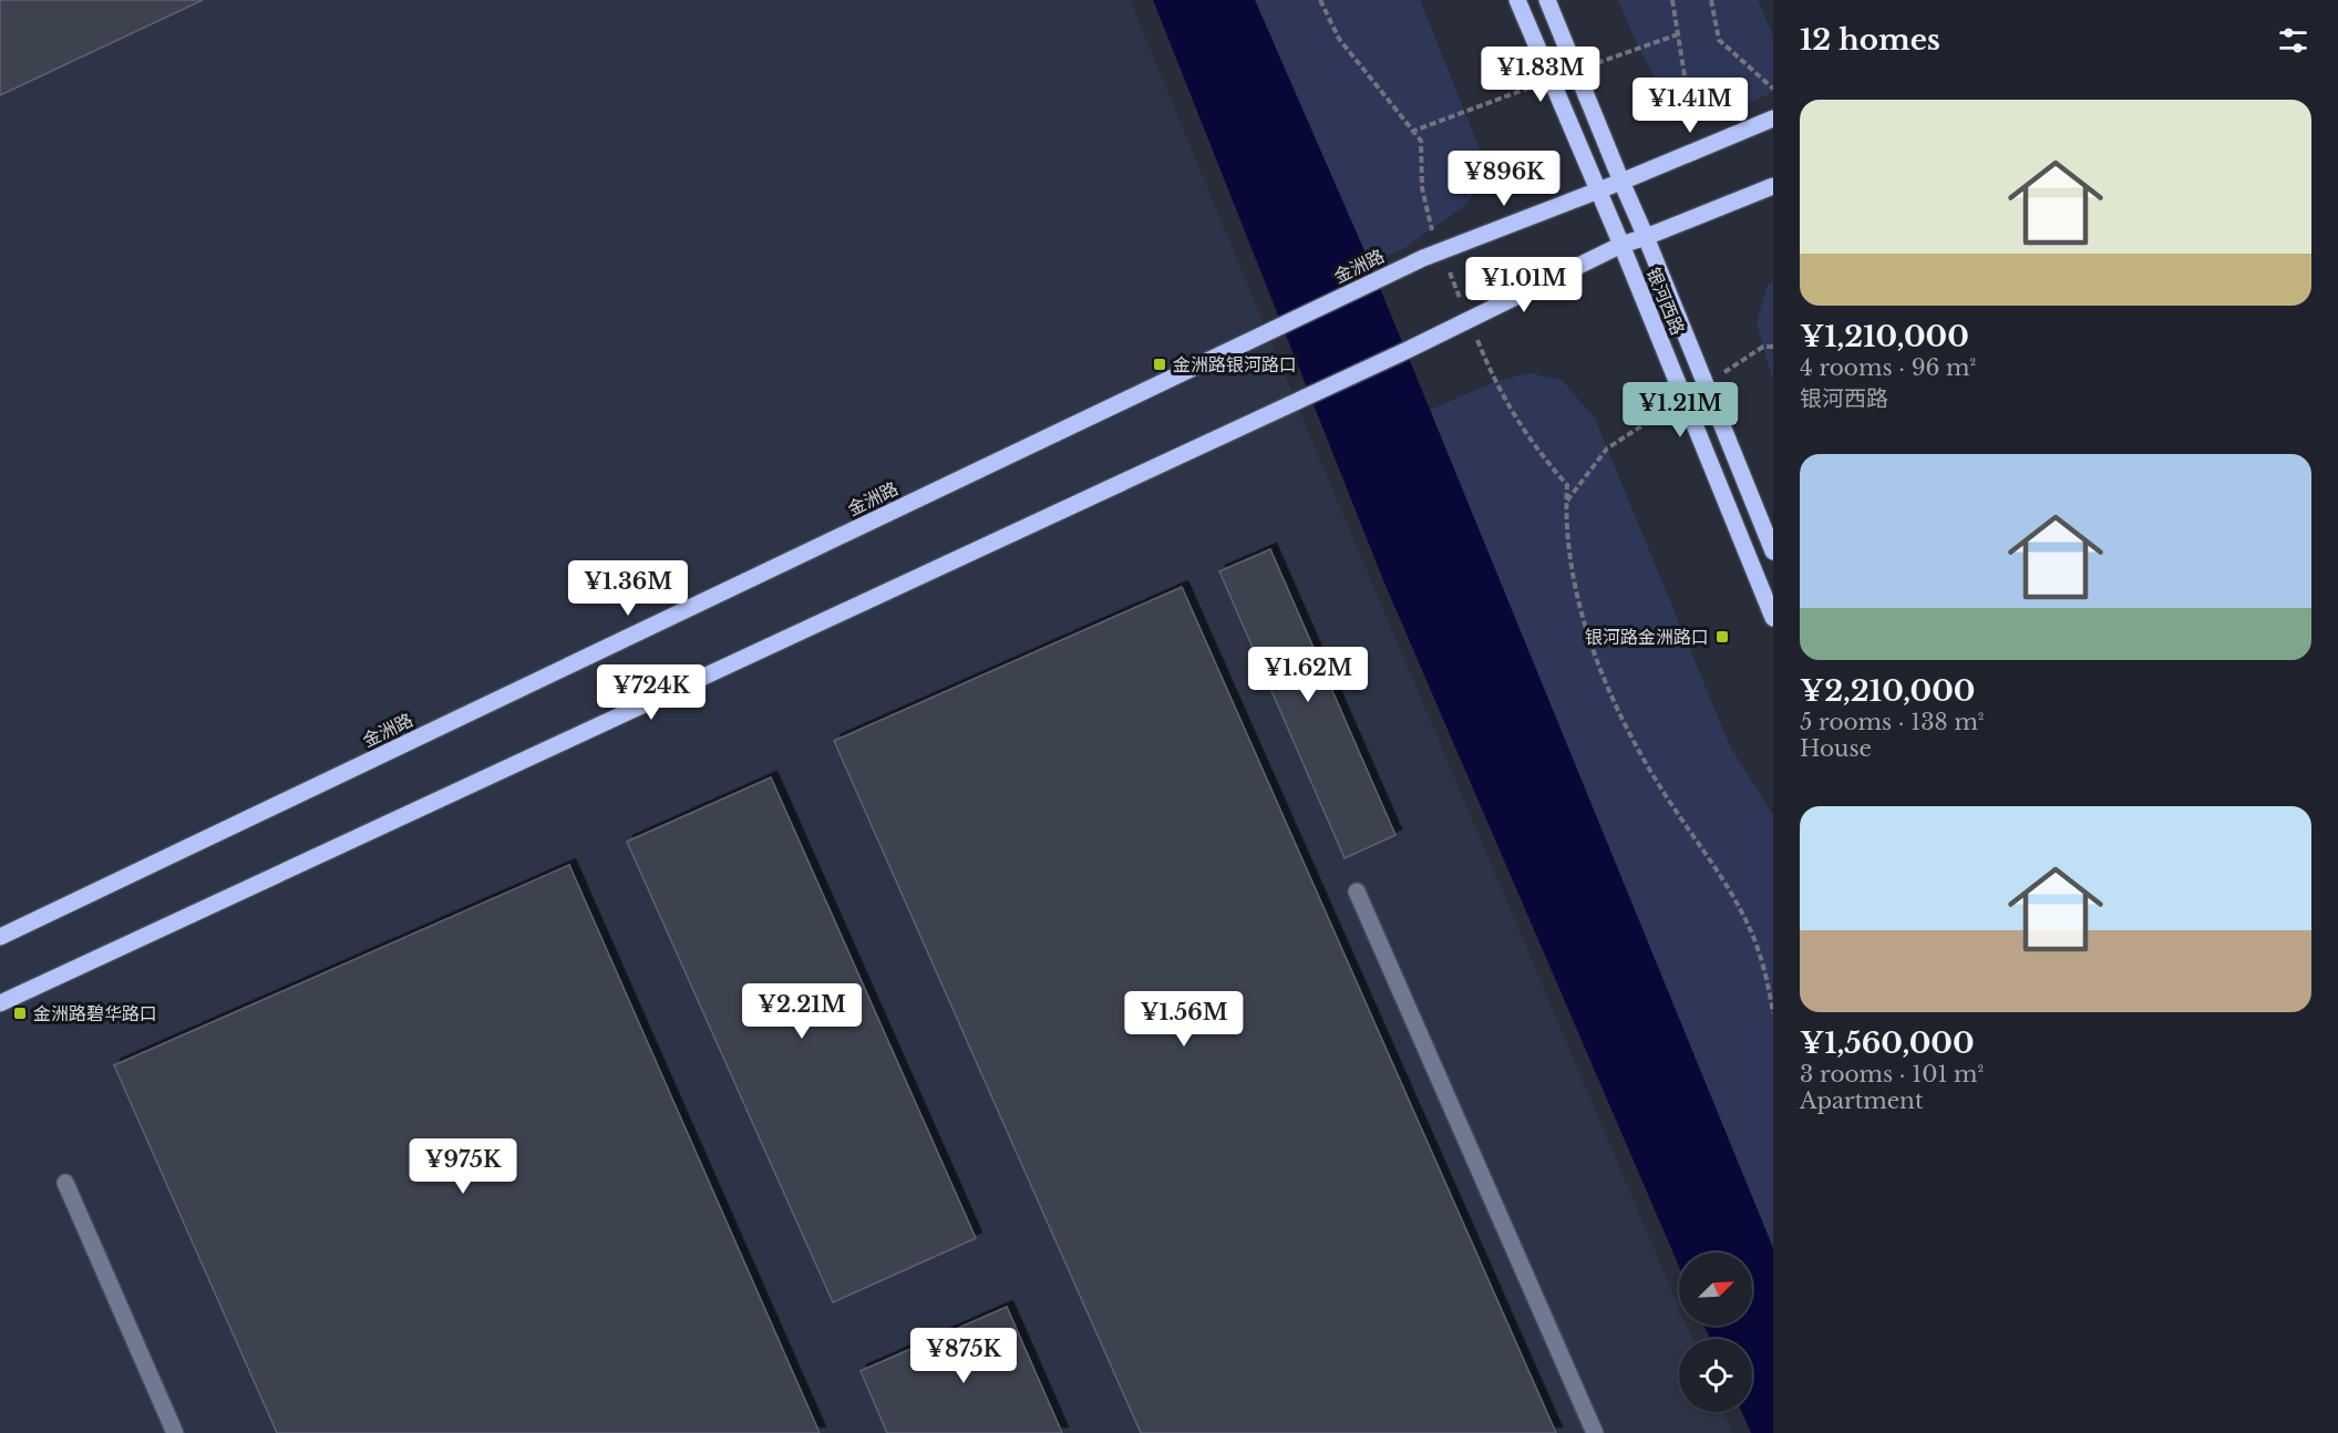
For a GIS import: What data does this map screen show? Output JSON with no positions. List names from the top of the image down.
{
  "streets": {
    "main road": ["金洲路", "银河西路"]
  },
  "crossings": [
    ["金洲路", "银河西路"]
  ],
  "places": {
    "transit": ["金洲路银河路口", "银河路金洲路口", "金洲路碧华路口"]
  },
  "north": "top right",
  "page": {
    "heading": "12 homes",
    "price": [
      "¥1.83M",
      "¥1.41M",
      "¥896K",
      "¥1.01M",
      "¥1.21M",
      "¥1.36M",
      "¥1.62M",
      "¥724K",
      "¥2.21M",
      "¥1.56M",
      "¥975K",
      "¥875K"
    ],
    "list": [
      {
        "name": "¥1,210,000",
        "note": "4 rooms · 96 m² · 银河西路"
      },
      {
        "name": "¥2,210,000",
        "note": "5 rooms · 138 m² · House"
      },
      {
        "name": "¥1,560,000",
        "note": "3 rooms · 101 m² · Apartment"
      }
    ]
  }
}
